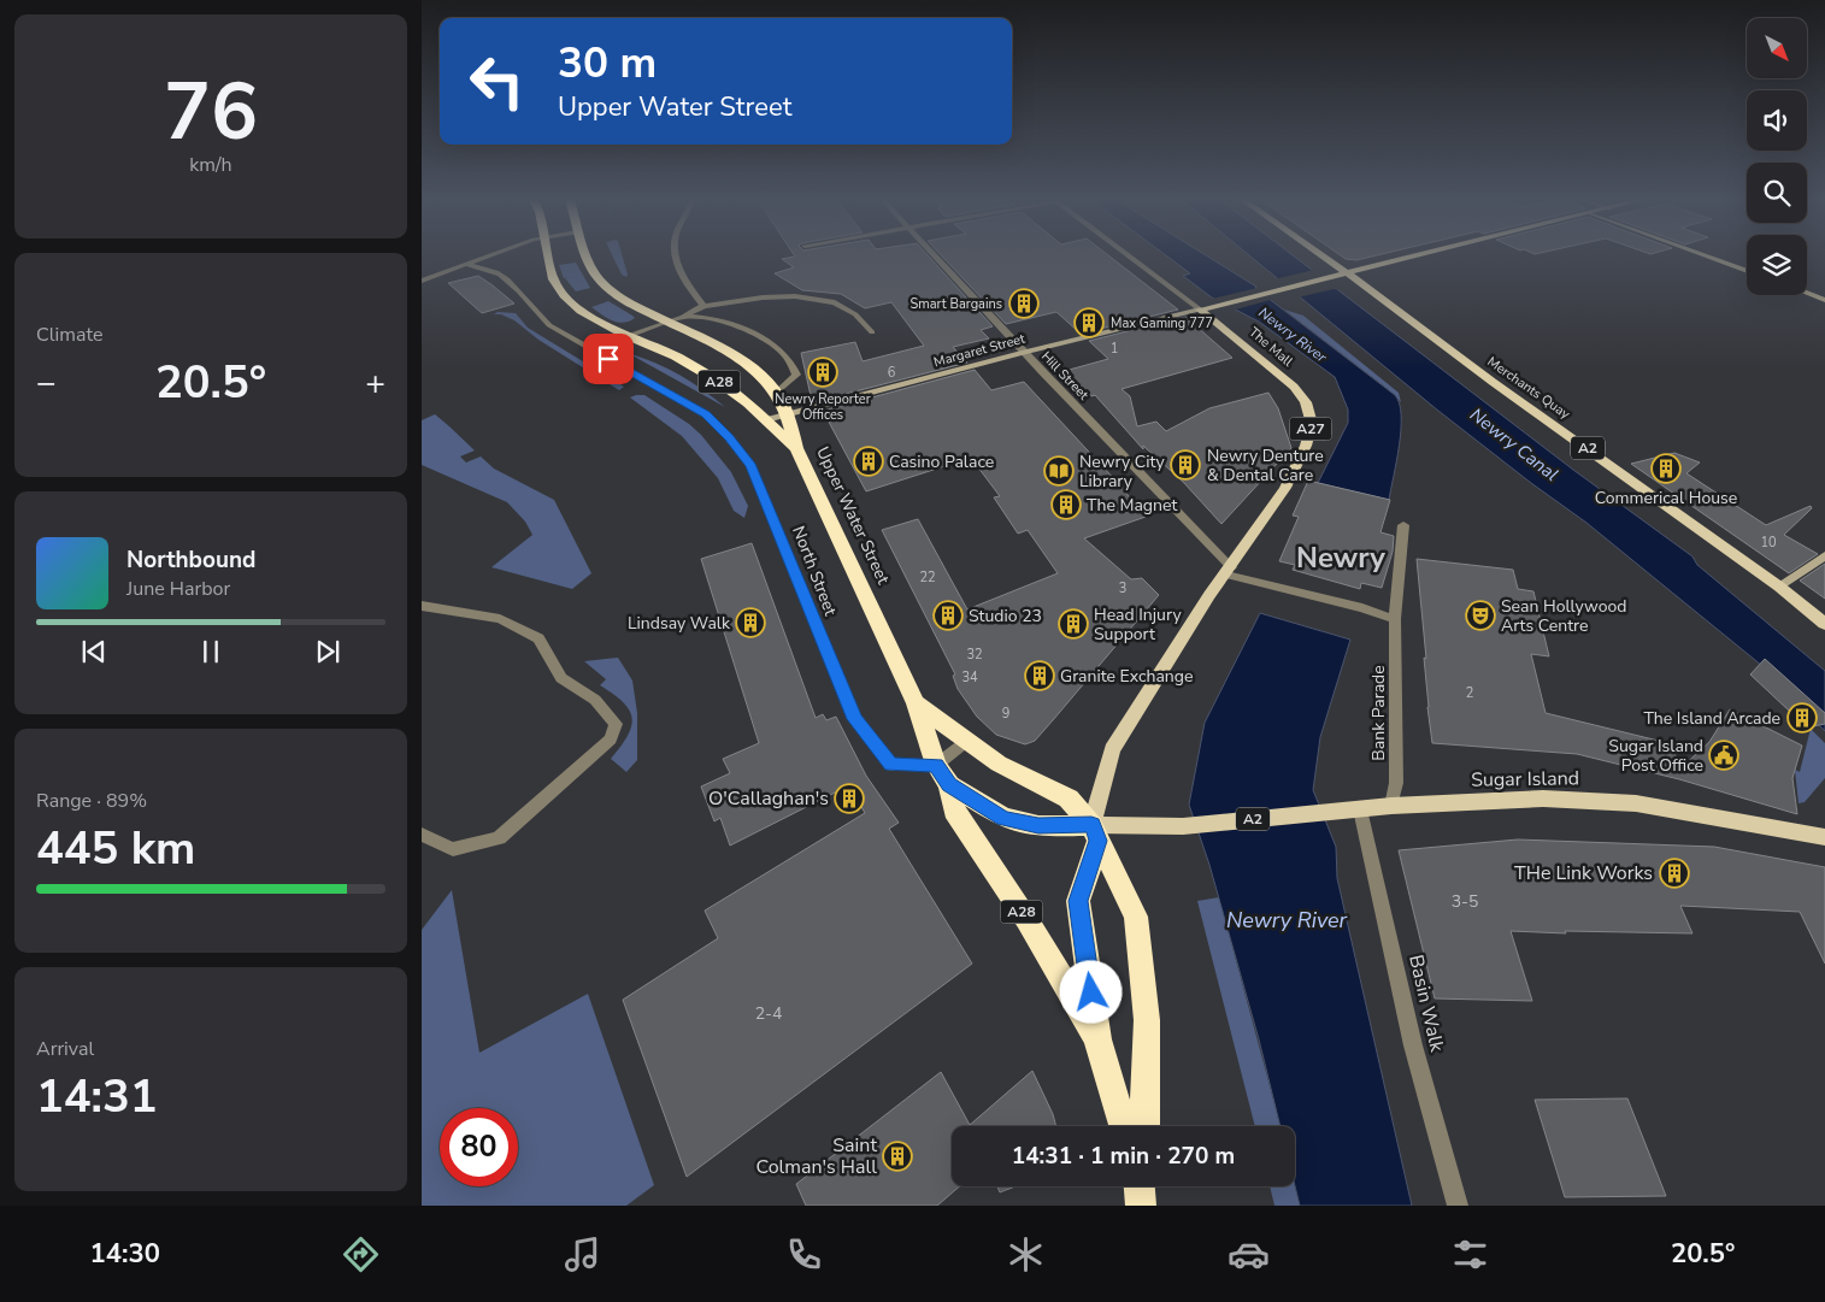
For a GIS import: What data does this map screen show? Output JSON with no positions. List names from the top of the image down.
{
  "streets": {
    "highway": ["A28", "Upper Water Street"],
    "main road": [
      "The Mall",
      "Merchants Quay",
      "A27",
      "A2",
      "Sugar Island"
    ],
    "street": [
      "Margaret Street",
      "Hill Street",
      "North Street",
      "Bank Parade",
      "Basin Walk"
    ]
  },
  "crossings": [
    ["The Mall", "Margaret Street"],
    ["The Mall", "Hill Street"],
    ["The Mall", "A27"],
    ["Margaret Street", "Hill Street"],
    ["Margaret Street", "A28"],
    ["Margaret Street", "Upper Water Street"],
    ["Hill Street", "A27"],
    ["A28", "A27"],
    ["A28", "Upper Water Street"],
    ["A28", "North Street"],
    ["A28", "Sugar Island"],
    ["A27", "Upper Water Street"],
    ["A27", "Sugar Island"],
    ["Upper Water Street", "North Street"],
    ["Upper Water Street", "Sugar Island"],
    ["Bank Parade", "Sugar Island"],
    ["Sugar Island", "Basin Walk"]
  ],
  "districts": ["Newry"],
  "water": ["Newry River", "Newry Canal"],
  "places": {
    "building": [
      "Smart Bargains",
      "Max Gaming 777",
      "Newry Reporter Offices",
      "Casino Palace",
      "Newry Denture & Dental Care",
      "Commerical House",
      "The Magnet",
      "Studio 23",
      "Lindsay Walk",
      "Head Injury Support",
      "Granite Exchange",
      "The Island Arcade",
      "O'Callaghan's",
      "THe Link Works",
      "Saint Colman's Hall"
    ],
    "library": ["Newry City Library"],
    "theatre": ["Sean Hollywood Arts Centre"],
    "public building": ["Sugar Island Post Office"]
  },
  "house_numbers": [
    "1",
    "6",
    "10",
    "22",
    "3",
    "32",
    "34",
    "2",
    "9",
    "3-5",
    "2-4"
  ],
  "north": "bottom right",
  "page": {
    "tile": [
      ["76", "km/h"],
      "Climate",
      ["Range · 89%", "445 km"],
      ["Arrival", "14:31"]
    ],
    "turn": ["30 m", "Upper Water Street"],
    "heat": ["−", "20.5°", "+"],
    "song": ["Northbound", "June Harbor"],
    "limit": "80",
    "trip": "14:31 · 1 min · 270 m",
    "tabs": ["14:30", "20.5°"]
  }
}
